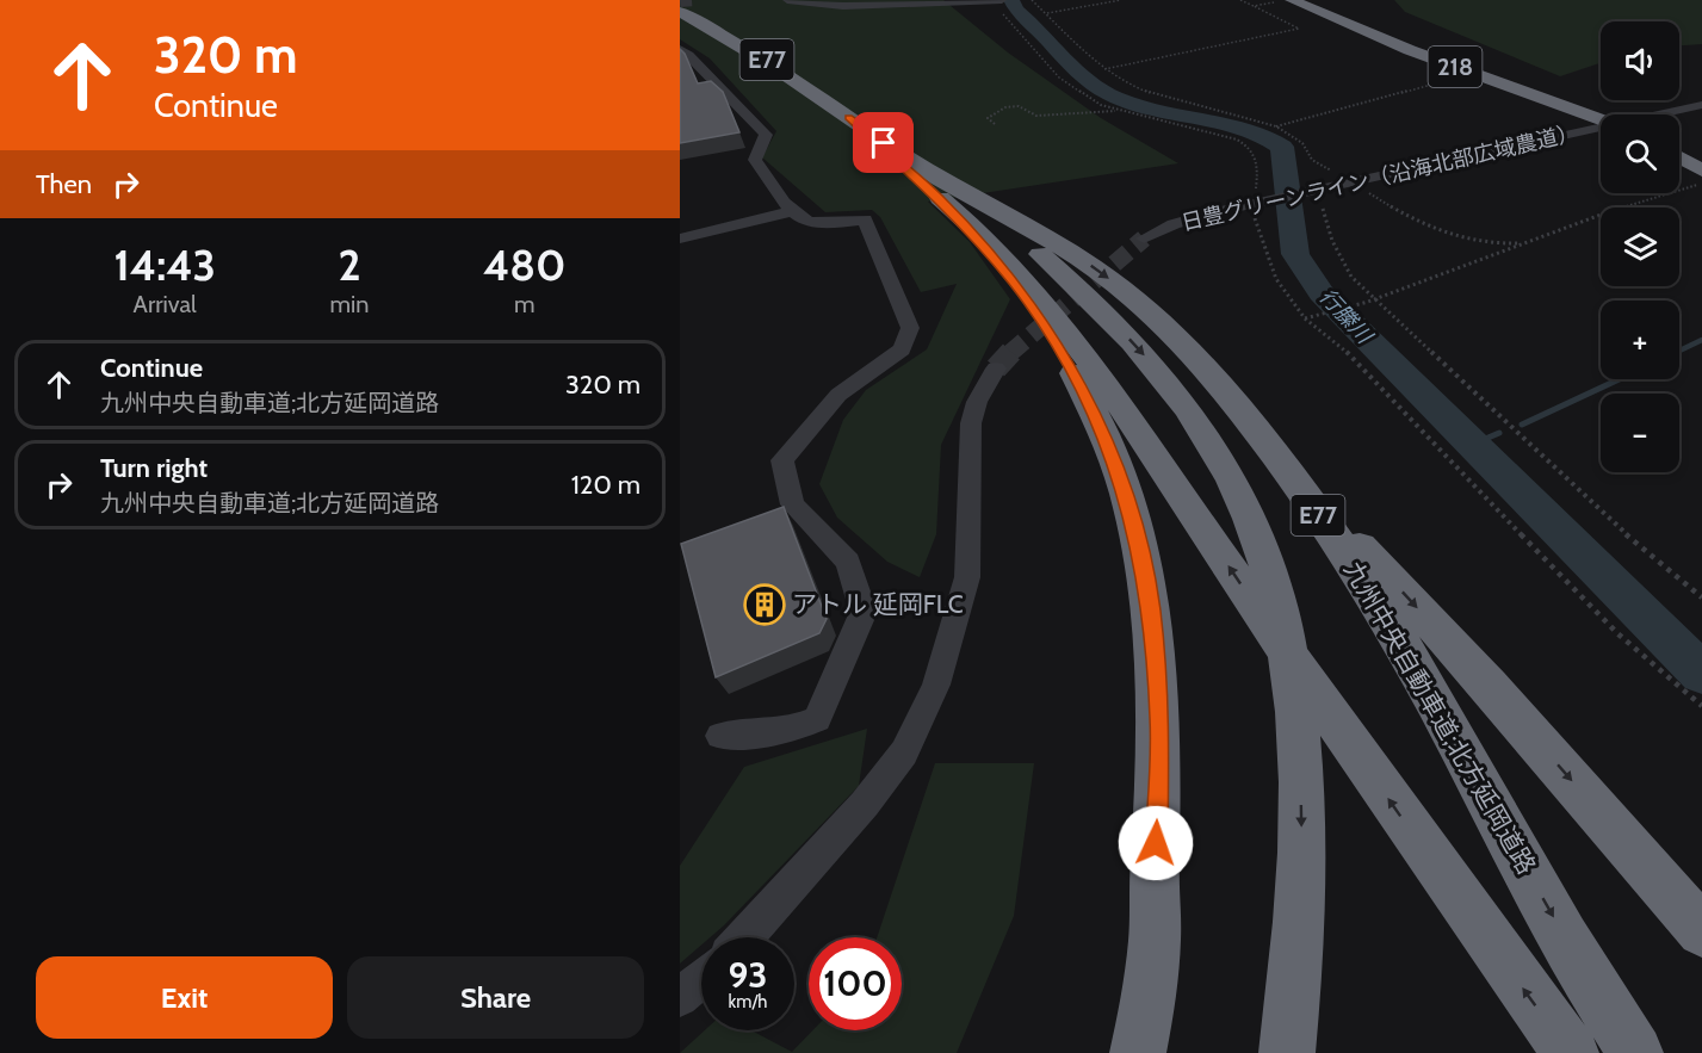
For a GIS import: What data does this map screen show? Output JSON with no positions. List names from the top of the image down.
{
  "streets": {
    "highway": ["E77", "218", "九州中央自動車道;北方延岡道路"],
    "street": ["日豊グリーンライン（沿海北部広域農道）"]
  },
  "water": ["行縢川"],
  "places": {
    "building": ["アトル 延岡FLC"]
  },
  "page": {
    "turn": ["320 m", "Continue"],
    "map_buttons": ["+", "−"],
    "then": "Then",
    "eta": [
      "14:43",
      "Arrival",
      "2",
      "min",
      "480",
      "m"
    ],
    "list": [
      {
        "name": "Continue",
        "note": "九州中央自動車道;北方延岡道路",
        "value": "320 m"
      },
      {
        "name": "Turn right",
        "note": "九州中央自動車道;北方延岡道路",
        "value": "120 m"
      }
    ],
    "speed": "93 km/h",
    "limit": "100",
    "buttons": ["Exit", "Share"]
  }
}
